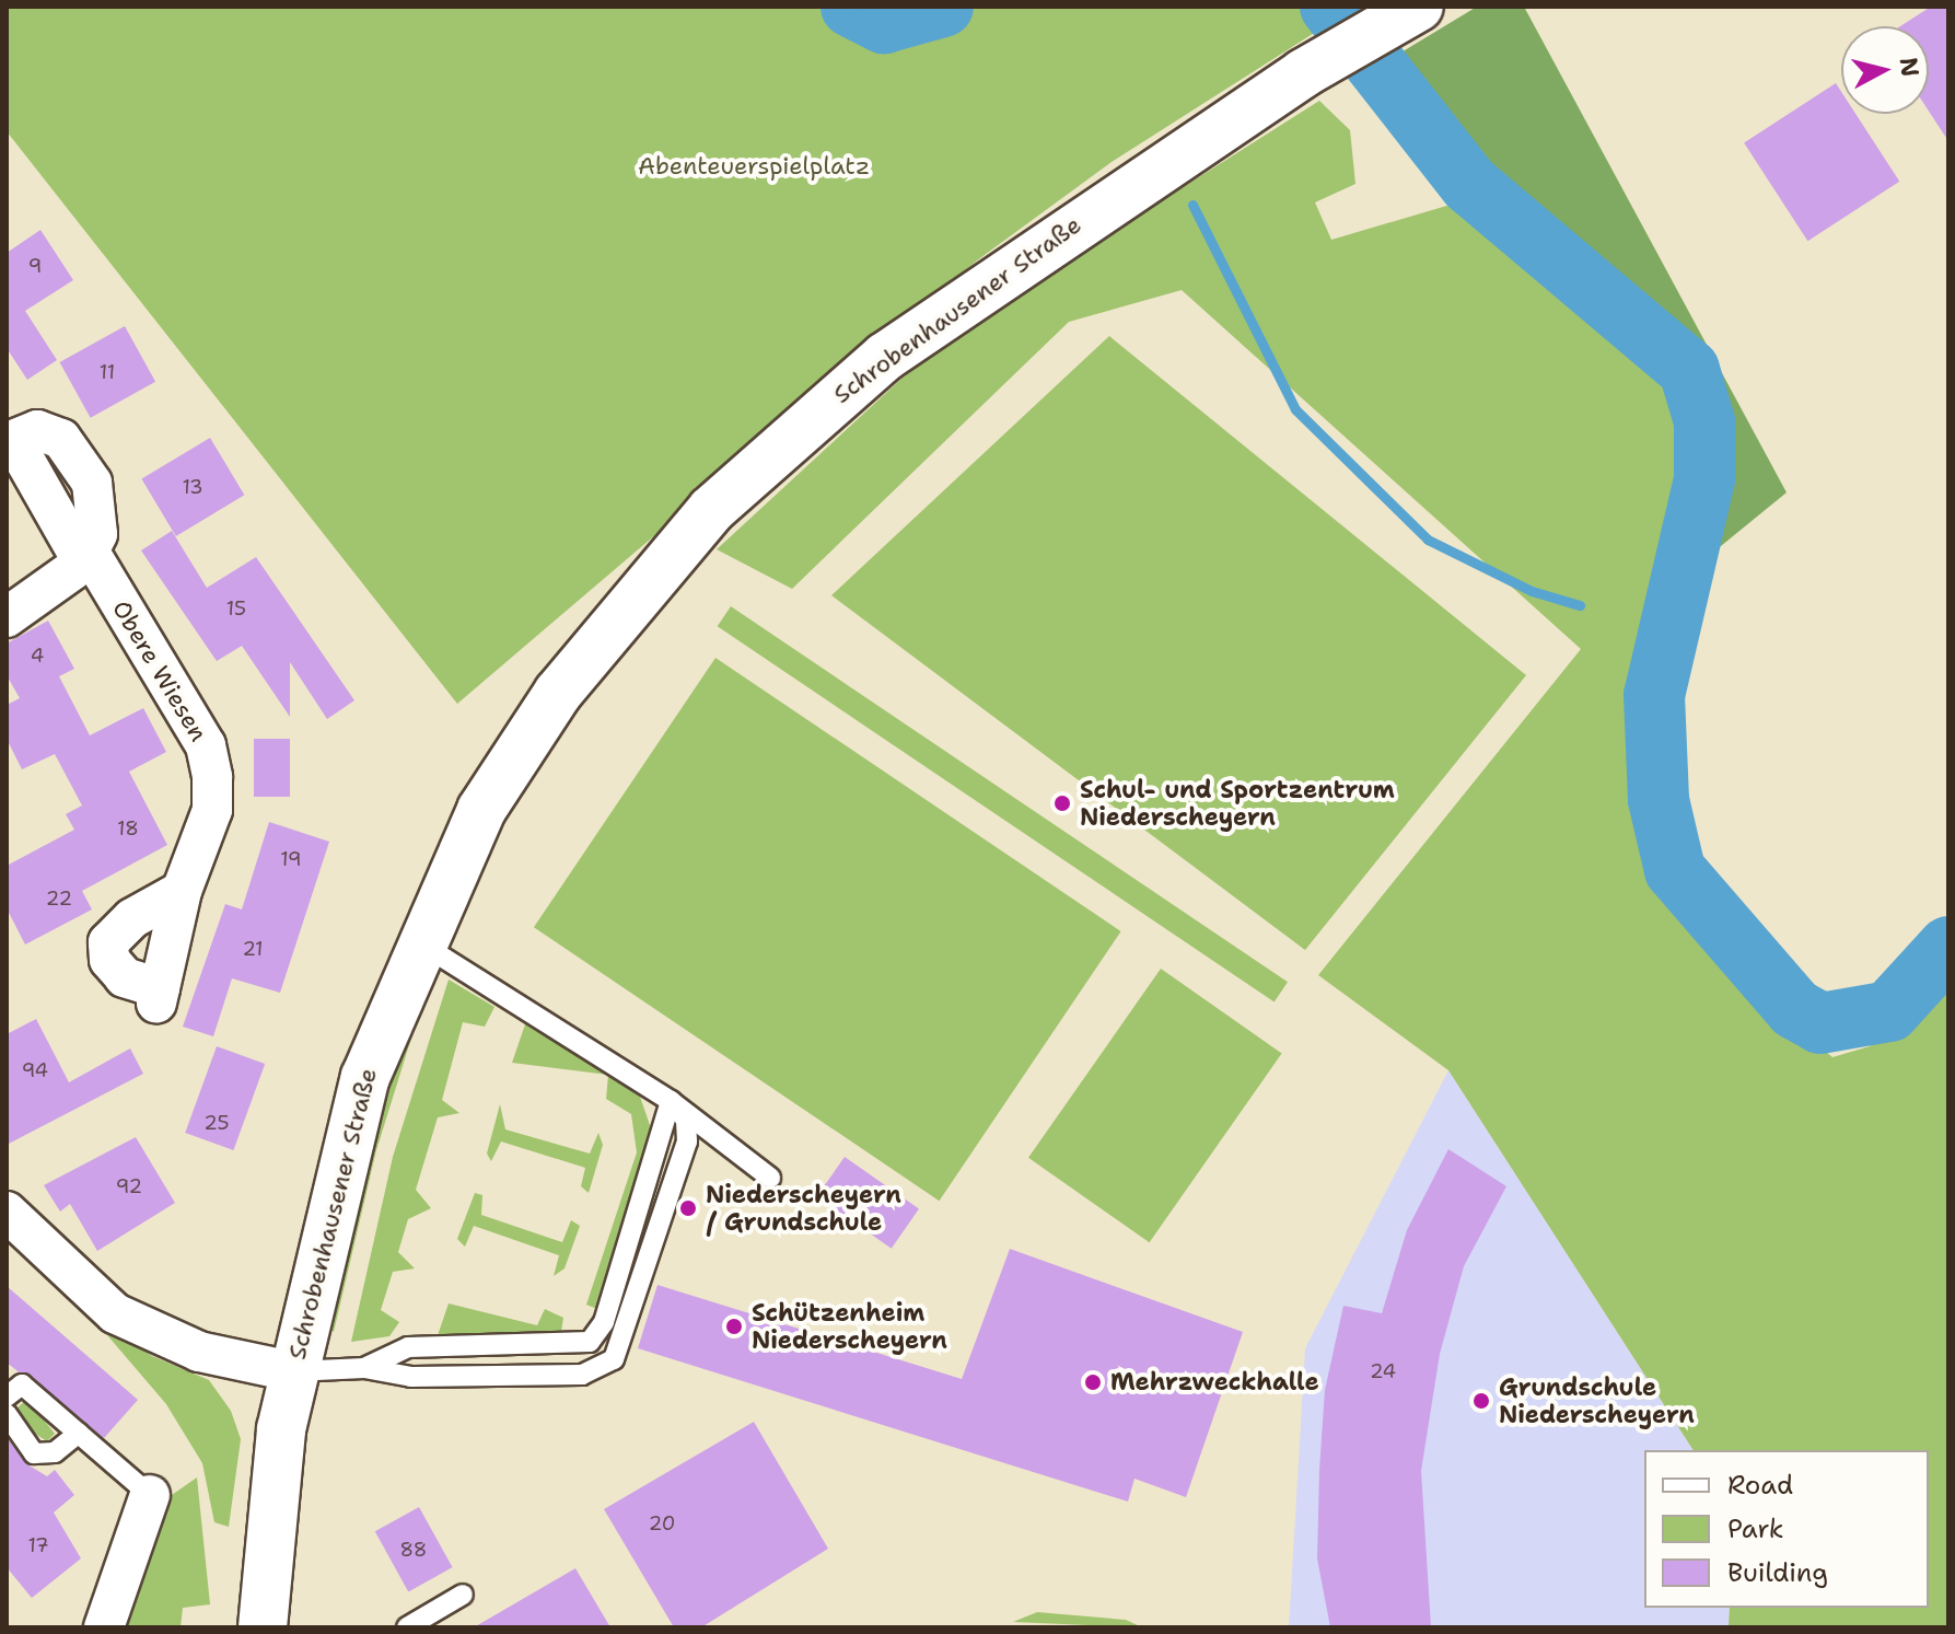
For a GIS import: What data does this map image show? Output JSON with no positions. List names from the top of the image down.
{
  "streets": {
    "main road": ["Schrobenhausener Straße"],
    "street": ["Obere Wiesen"]
  },
  "parks": ["Abenteuerspielplatz"],
  "places": [
    "Schul- und Sportzentrum Niederscheyern",
    "Niederscheyern / Grundschule",
    "Schützenheim Niederscheyern",
    "Mehrzweckhalle",
    "Grundschule Niederscheyern"
  ],
  "house_numbers": [
    "9",
    "11",
    "13",
    "15",
    "4",
    "18",
    "19",
    "22",
    "21",
    "94",
    "25",
    "92",
    "24",
    "20",
    "17",
    "88"
  ],
  "legend": ["Road", "Park", "Building"],
  "north": "right"
}
